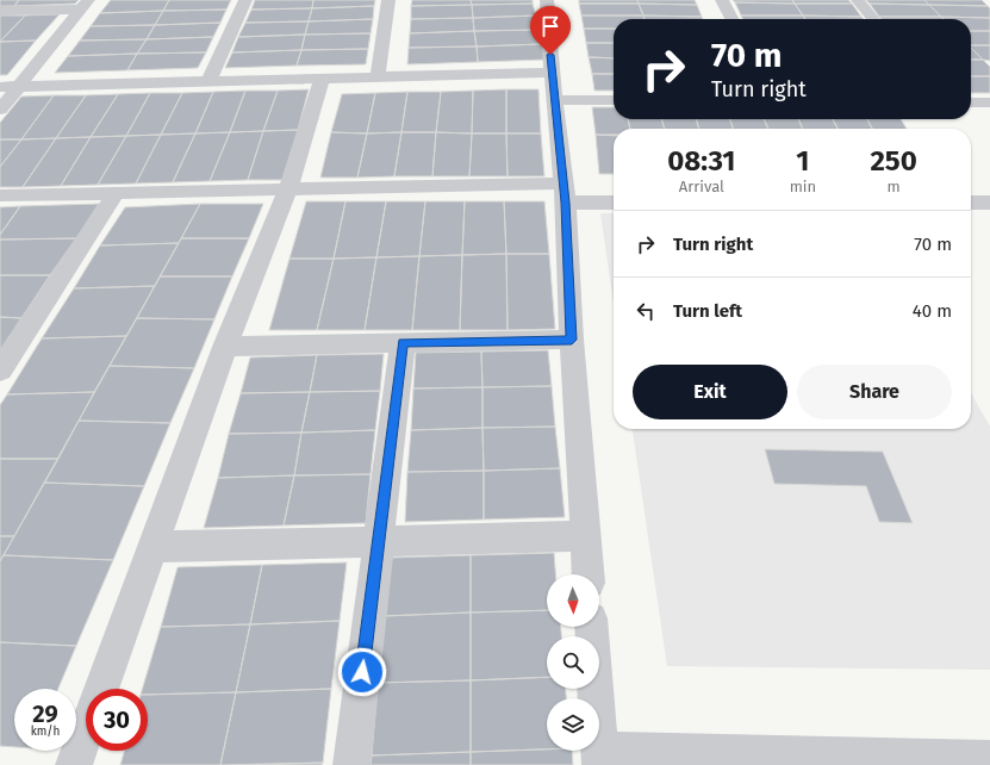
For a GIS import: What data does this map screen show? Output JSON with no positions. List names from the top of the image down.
{
  "north": "bottom",
  "page": {
    "turn": ["70 m", "Turn right"],
    "eta": [
      "08:31",
      "Arrival",
      "1",
      "min",
      "250",
      "m"
    ],
    "list": [
      {
        "name": "Turn right",
        "value": "70 m"
      },
      {
        "name": "Turn left",
        "value": "40 m"
      }
    ],
    "buttons": ["Exit", "Share"],
    "speed": "29 km/h",
    "limit": "30"
  }
}
